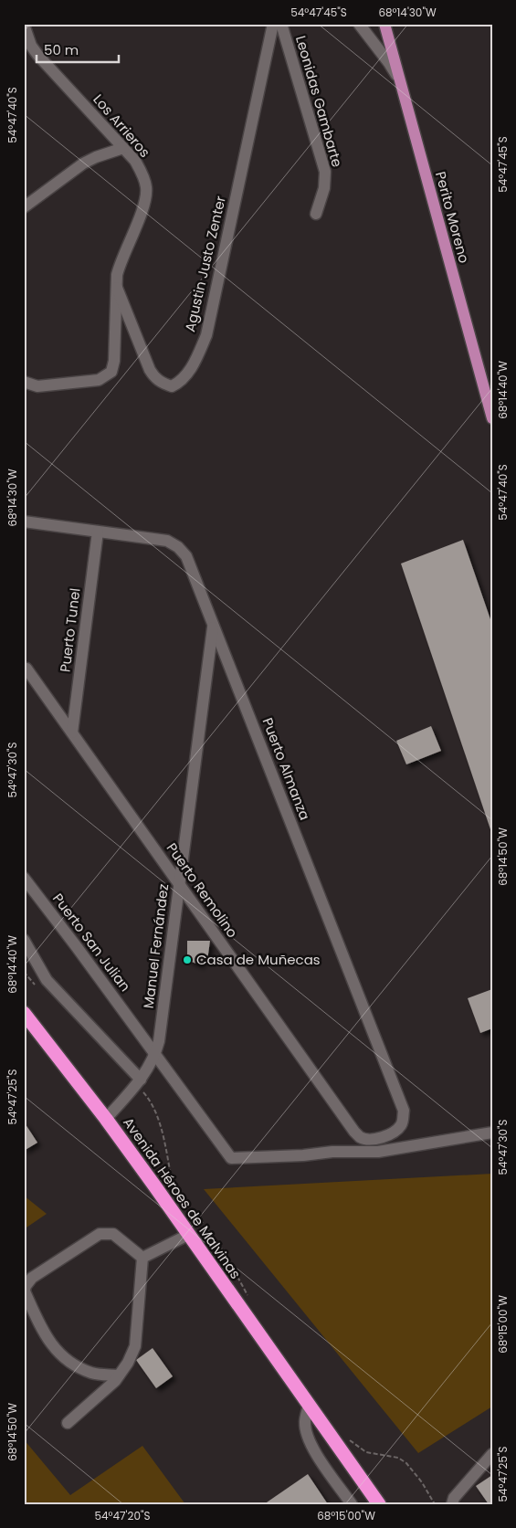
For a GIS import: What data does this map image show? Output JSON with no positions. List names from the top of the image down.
{
  "streets": {
    "highway": ["Avenida Héroes de Malvinas"],
    "main road": ["Perito Moreno"],
    "street": [
      "Leonidas Gambarte",
      "Los Arrieros",
      "Agustin Justo Zenter",
      "Puerto Tunel",
      "Puerto Almanza",
      "Puerto Remolino",
      "Puerto San Julian",
      "Manuel Fernández"
    ]
  },
  "crossings": [
    ["Los Arrieros", "Agustin Justo Zenter"],
    ["Puerto Tunel", "Puerto Almanza"],
    ["Puerto Tunel", "Puerto Remolino"],
    ["Puerto Almanza", "Puerto Remolino"],
    ["Puerto Almanza", "Manuel Fernández"],
    ["Puerto Remolino", "Manuel Fernández"],
    ["Puerto San Julian", "Manuel Fernández"],
    ["Manuel Fernández", "Avenida Héroes de Malvinas"]
  ],
  "places": ["Casa de Muñecas"],
  "scale_bar": "50 m",
  "coordinates": [
    "54°47'45\"S",
    "68°14'30\"W",
    "54°47'40\"S",
    "68°14'40\"W",
    "54°47'30\"S",
    "68°14'50\"W",
    "54°47'25\"S",
    "68°15'00\"W",
    "54°47'20\"S"
  ]
}
